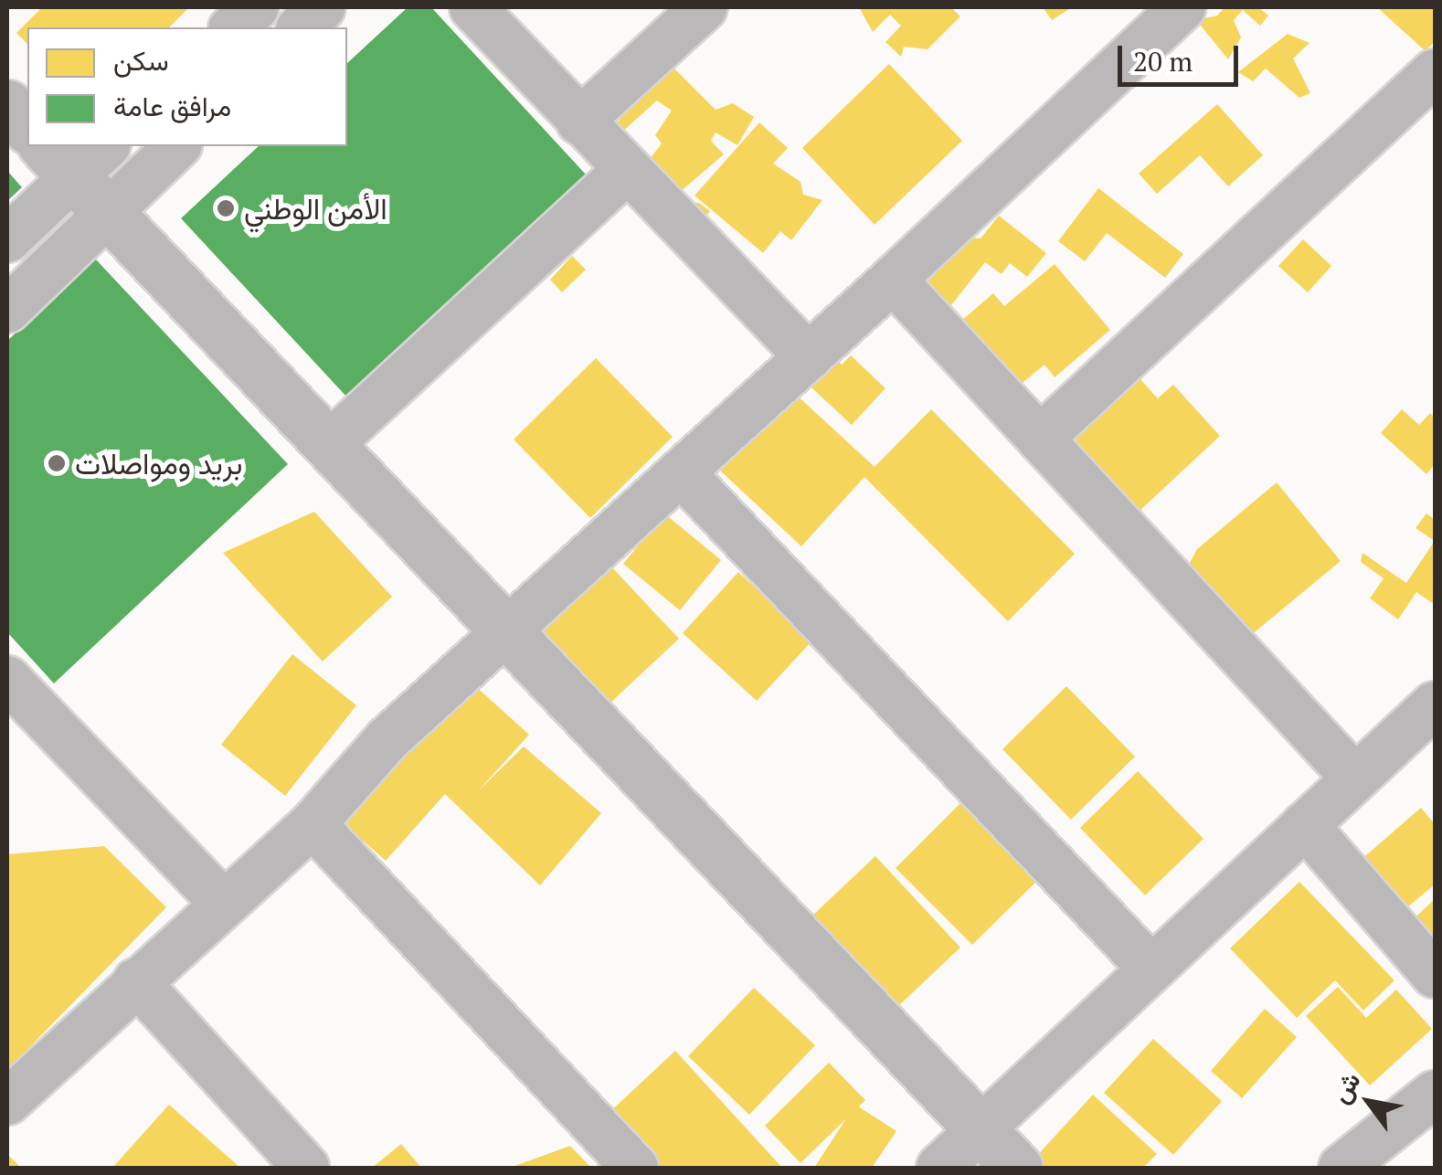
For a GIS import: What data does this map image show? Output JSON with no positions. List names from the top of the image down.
{
  "places": ["الأمن الوطني", "بريد ومواصلات"],
  "legend": ["سكن", "مرافق عامة"],
  "scale_bar": "20 m",
  "north": "top left"
}
